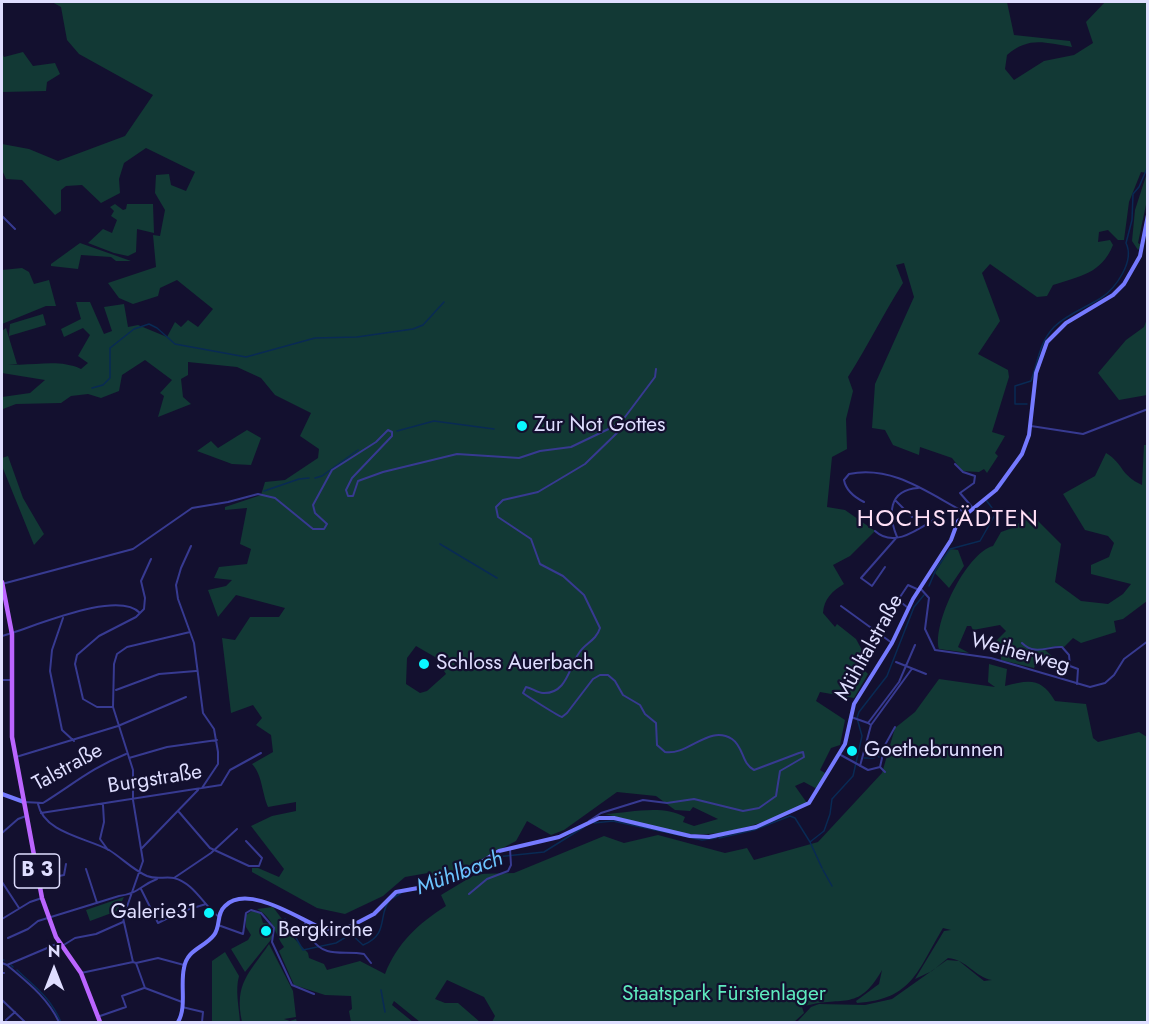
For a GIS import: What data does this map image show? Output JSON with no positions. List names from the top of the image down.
{
  "streets": {
    "main road": ["Mühltalstraße", "B 3"],
    "street": ["Weiherweg", "Talstraße", "Burgstraße"]
  },
  "crossings": [
    ["Mühltalstraße", "Weiherweg"],
    ["Talstraße", "B 3"]
  ],
  "districts": ["HOCHSTÄDTEN"],
  "water": ["Mühlbach"],
  "parks": ["Staatspark Fürstenlager"],
  "places": [
    "Zur Not Gottes",
    "Schloss Auerbach",
    "Goethebrunnen",
    "Galerie31",
    "Bergkirche"
  ],
  "north": "top"
}
